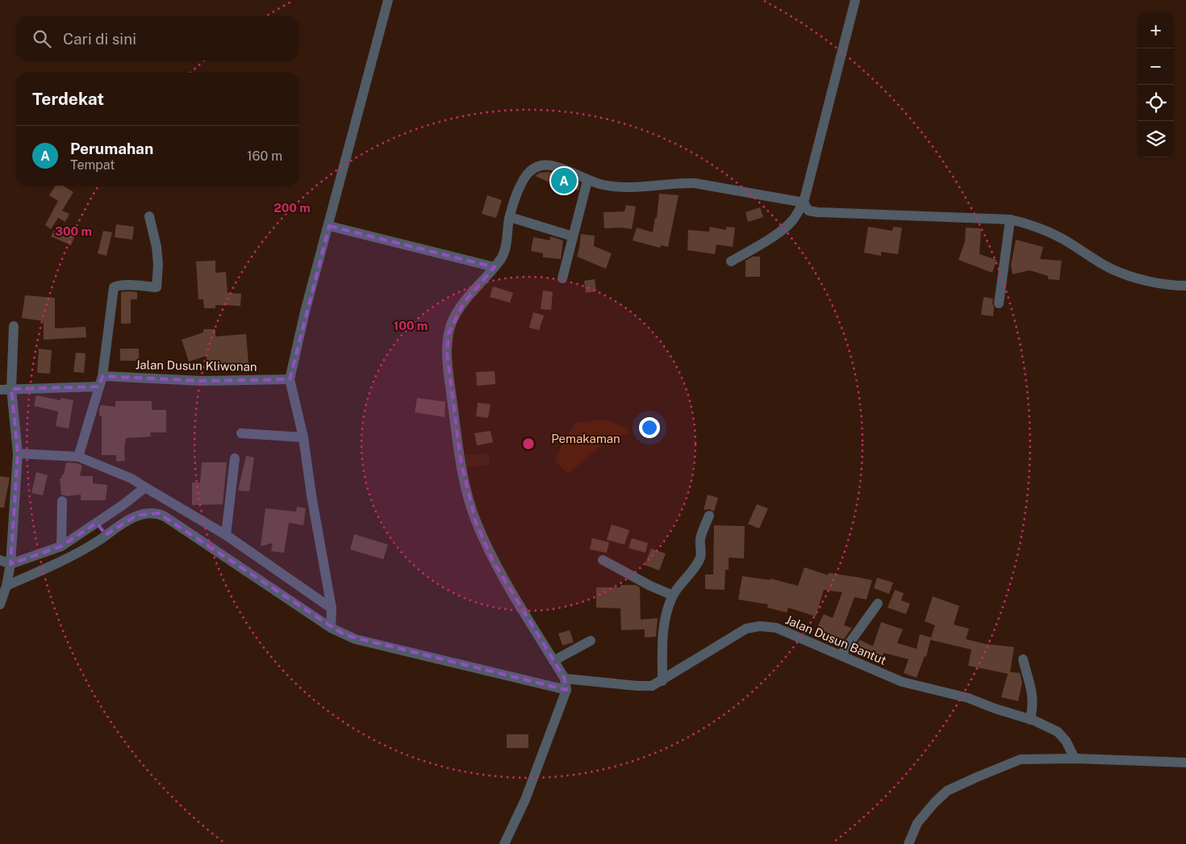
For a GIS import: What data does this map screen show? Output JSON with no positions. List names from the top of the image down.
{
  "streets": {
    "street": ["Jalan Dusun Kliwonan", "Jalan Dusun Bantut"]
  },
  "parks": ["Pemakaman"],
  "page": {
    "map_buttons": ["+", "−"],
    "search": "Cari di sini",
    "heading": "Terdekat",
    "list": [
      {
        "mark": "A",
        "name": "Perumahan",
        "note": "Tempat",
        "value": "160 m"
      }
    ],
    "pins": "A"
  },
  "rings": ["200 m", "300 m", "100 m"]
}
